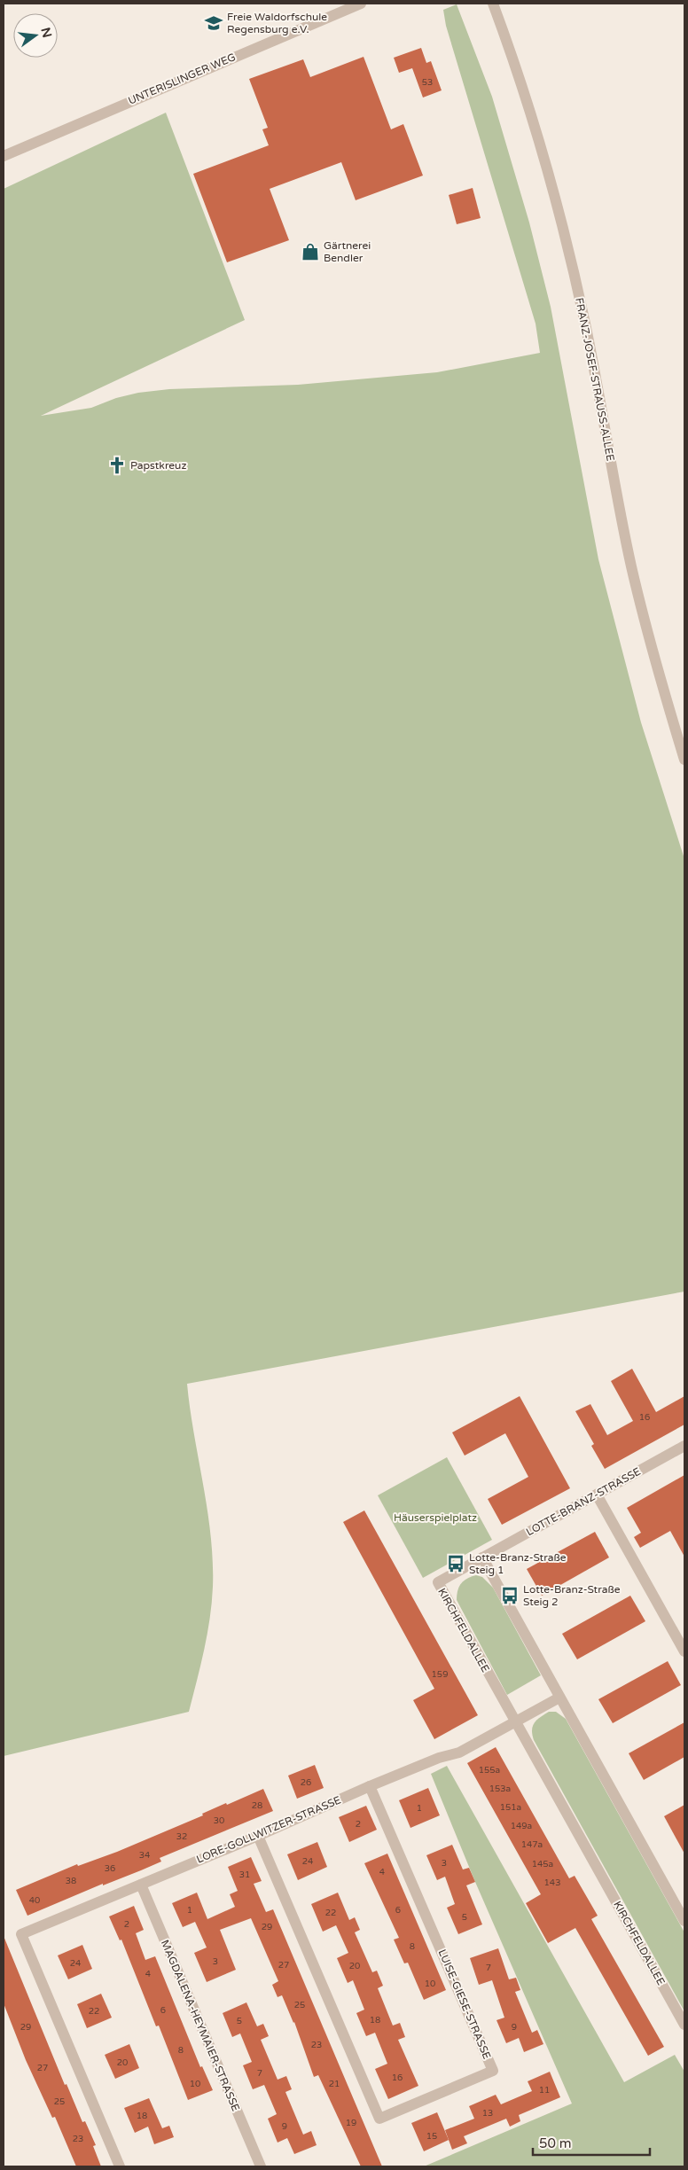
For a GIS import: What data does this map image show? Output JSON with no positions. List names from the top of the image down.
{
  "streets": {
    "street": [
      "UNTERISLINGER WEG",
      "FRANZ-JOSEF-STRAUSS-ALLEE",
      "LOTTE-BRANZ-STRASSE",
      "KIRCHFELDALLEE",
      "LORE-GOLLWITZER-STRASSE",
      "LUISE-GIESE-STRASSE",
      "MAGDALENA-HEYMAIER-STRASSE"
    ]
  },
  "crossings": [
    ["LOTTE-BRANZ-STRASSE", "KIRCHFELDALLEE"],
    ["KIRCHFELDALLEE", "LORE-GOLLWITZER-STRASSE"],
    ["LORE-GOLLWITZER-STRASSE", "LUISE-GIESE-STRASSE"],
    ["LORE-GOLLWITZER-STRASSE", "MAGDALENA-HEYMAIER-STRASSE"]
  ],
  "parks": ["Häuserspielplatz"],
  "places": {
    "school or university": ["Freie Waldorfschule Regensburg e.V."],
    "shop": ["Gärtnerei Bendler"],
    "church": ["Papstkreuz"],
    "bus stop": ["Lotte-Branz-Straße Steig 1", "Lotte-Branz-Straße Steig 2"]
  },
  "house_numbers": [
    "53",
    "16",
    "159",
    "155a",
    "26",
    "153a",
    "28",
    "151a",
    "1",
    "30",
    "2",
    "149a",
    "32",
    "147a",
    "34",
    "24",
    "3",
    "145a",
    "36",
    "4",
    "31",
    "38",
    "143",
    "40",
    "1",
    "6",
    "22",
    "5",
    "2",
    "29",
    "8",
    "3",
    "24",
    "27",
    "20",
    "7",
    "4",
    "10",
    "25",
    "6",
    "22",
    "18",
    "5",
    "29",
    "9",
    "23",
    "8",
    "20",
    "27",
    "7",
    "16",
    "10",
    "21",
    "11",
    "25",
    "13",
    "18",
    "19",
    "9",
    "15",
    "23"
  ],
  "scale_bar": "50 m",
  "north": "right"
}
